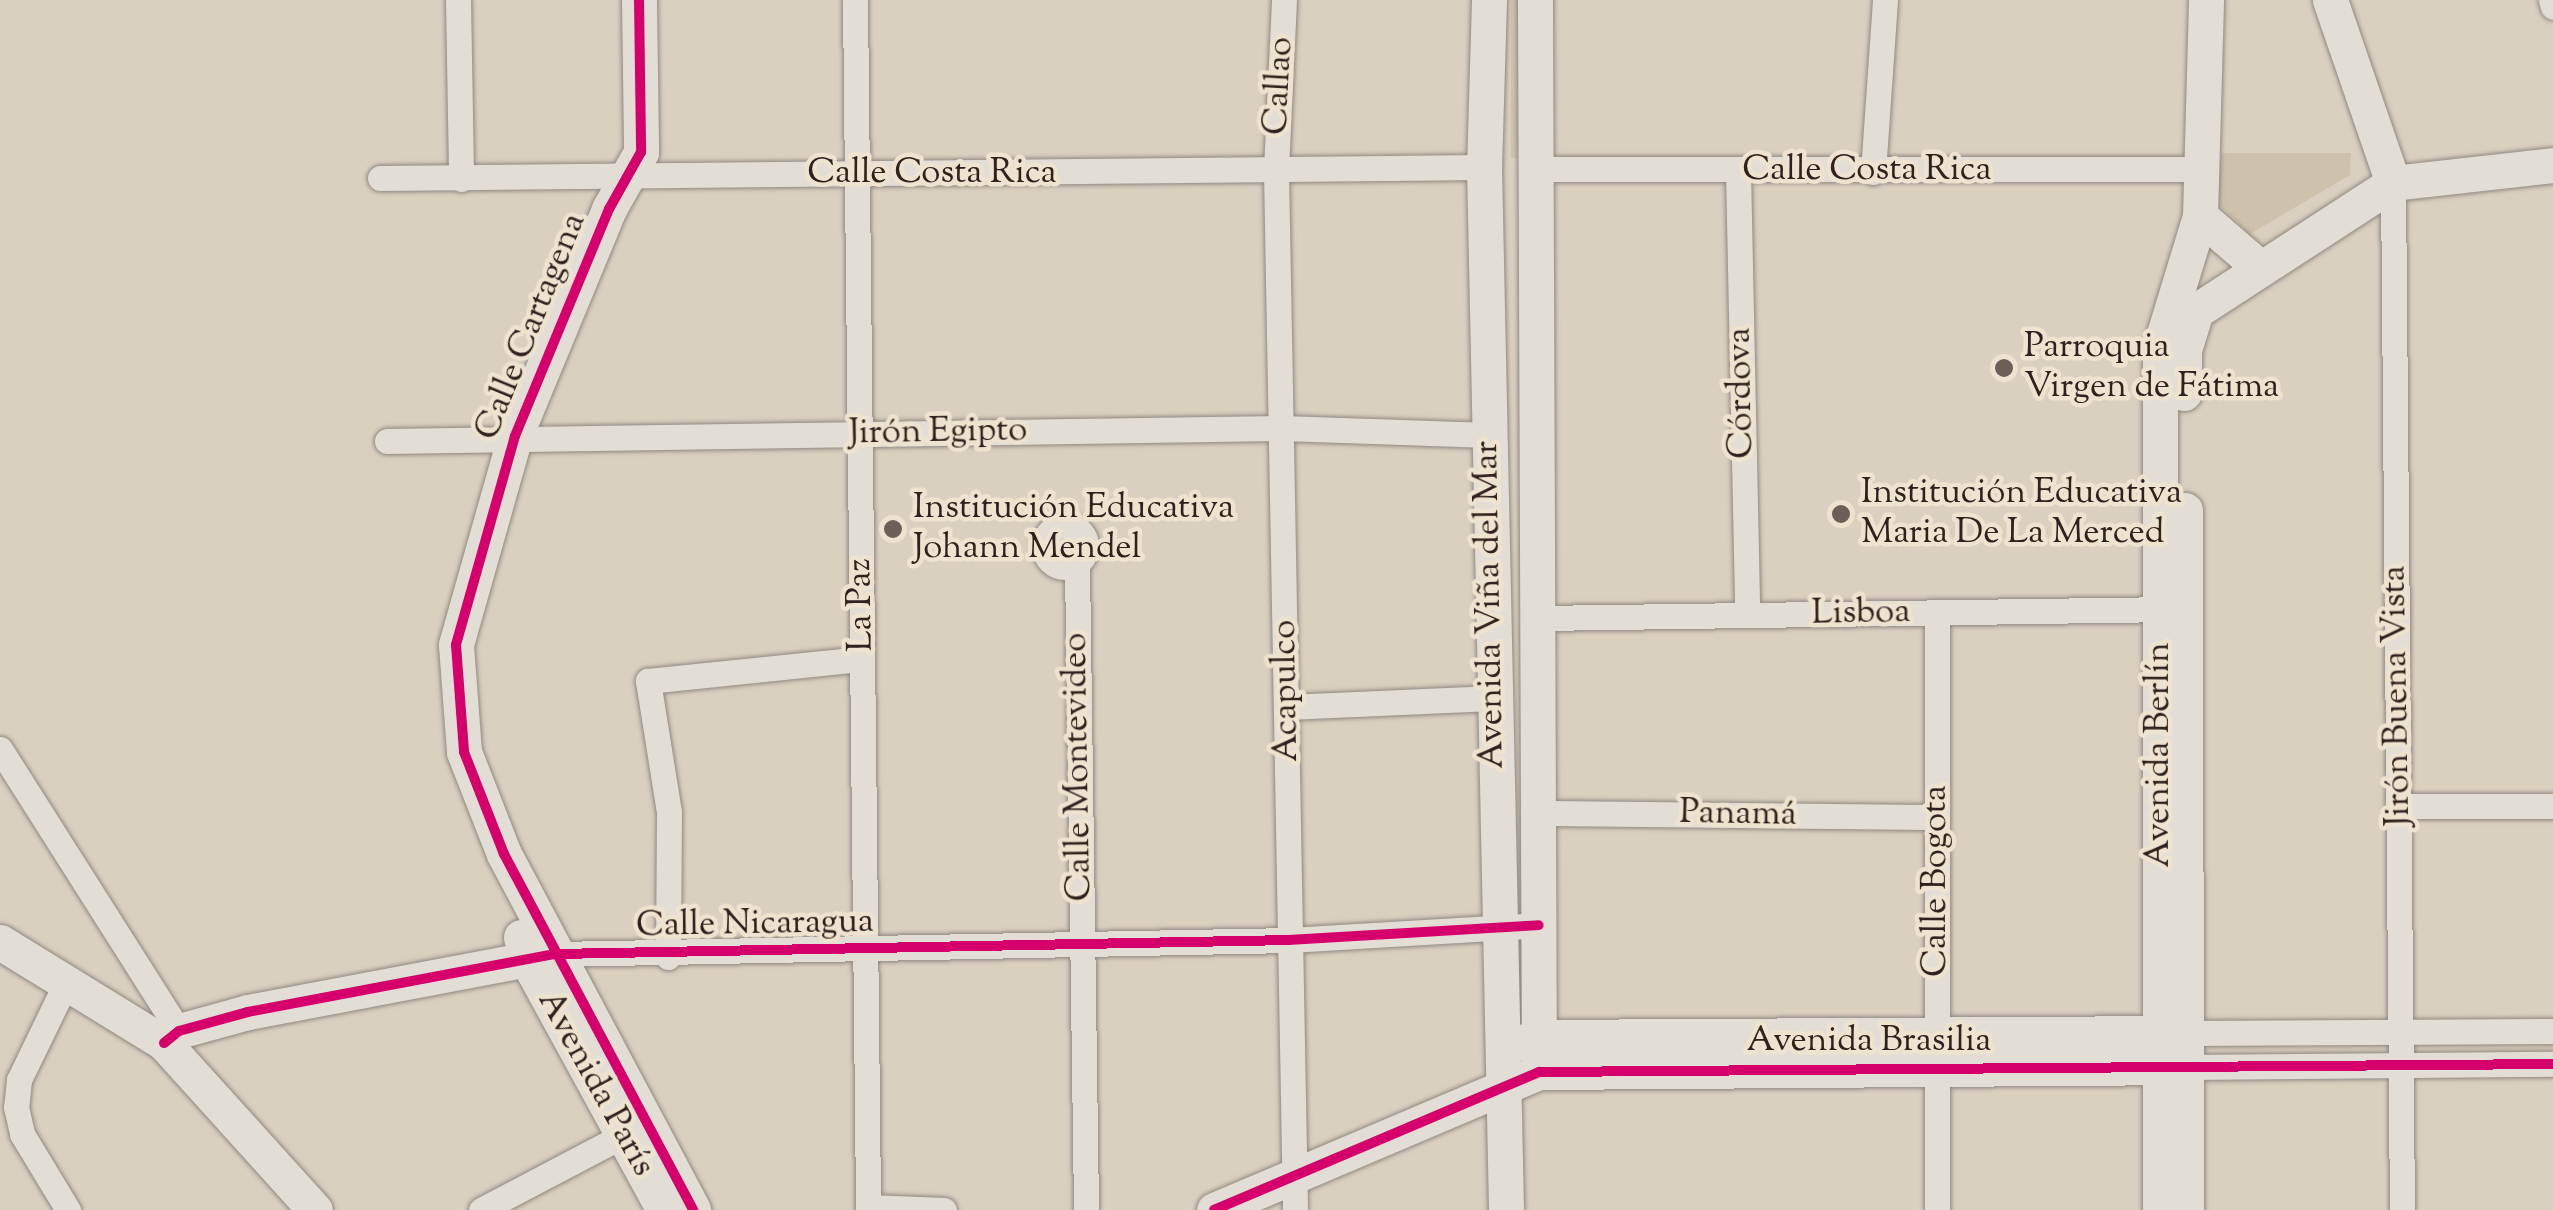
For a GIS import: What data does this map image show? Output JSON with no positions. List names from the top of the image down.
{
  "streets": {
    "street": [
      "Callao",
      "Calle Costa Rica",
      "Calle Cartagena",
      "Córdova",
      "Jirón Egipto",
      "La Paz",
      "Avenida Viña del Mar",
      "Lisboa",
      "Acapulco",
      "Jirón Buena Vista",
      "Avenida Berlín",
      "Calle Montevideo",
      "Panamá",
      "Calle Bogota",
      "Calle Nicaragua",
      "Avenida Brasilia",
      "Avenida París"
    ]
  },
  "crossings": [
    ["Callao", "Calle Costa Rica"],
    ["Callao", "Acapulco"],
    ["Calle Costa Rica", "Calle Cartagena"],
    ["Calle Costa Rica", "Córdova"],
    ["Calle Costa Rica", "La Paz"],
    ["Calle Costa Rica", "Avenida Viña del Mar"],
    ["Calle Costa Rica", "Acapulco"],
    ["Calle Costa Rica", "Avenida Berlín"],
    ["Calle Cartagena", "Jirón Egipto"],
    ["Calle Cartagena", "Calle Nicaragua"],
    ["Calle Cartagena", "Avenida París"],
    ["Córdova", "Lisboa"],
    ["Jirón Egipto", "La Paz"],
    ["Jirón Egipto", "Avenida Viña del Mar"],
    ["Jirón Egipto", "Acapulco"],
    ["La Paz", "Calle Nicaragua"],
    ["Avenida Viña del Mar", "Lisboa"],
    ["Avenida Viña del Mar", "Panamá"],
    ["Avenida Viña del Mar", "Calle Nicaragua"],
    ["Avenida Viña del Mar", "Avenida Brasilia"],
    ["Lisboa", "Avenida Berlín"],
    ["Lisboa", "Calle Bogota"],
    ["Acapulco", "Calle Nicaragua"],
    ["Acapulco", "Avenida Brasilia"],
    ["Jirón Buena Vista", "Avenida Brasilia"],
    ["Avenida Berlín", "Avenida Brasilia"],
    ["Calle Montevideo", "Calle Nicaragua"],
    ["Panamá", "Calle Bogota"],
    ["Calle Bogota", "Avenida Brasilia"],
    ["Calle Nicaragua", "Avenida París"]
  ],
  "places": ["Parroquia Virgen de Fátima", "Institución Educativa Maria De La Merced", "Institución Educativa Johann Mendel"]
}
